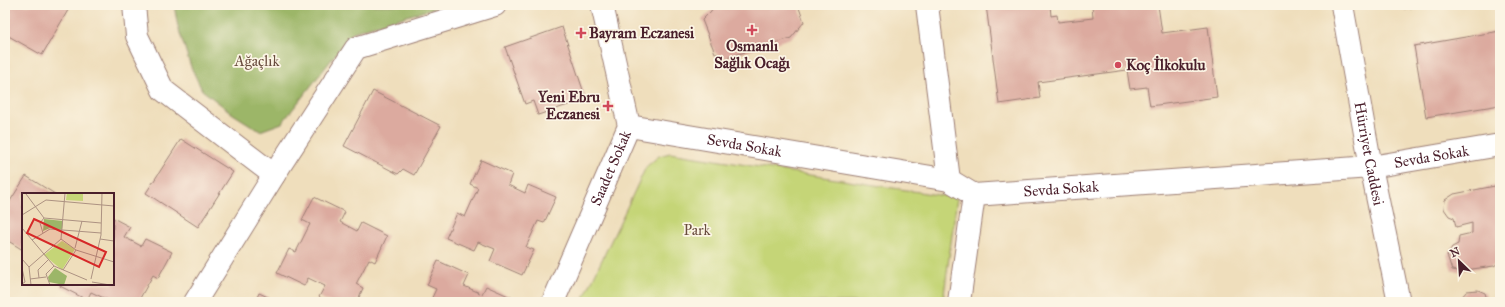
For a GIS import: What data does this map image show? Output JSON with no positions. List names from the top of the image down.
{
  "streets": {
    "street": ["Sevda Sokak", "Hürriyet Caddesi", "Saadet Sokak"]
  },
  "crossings": [
    ["Sevda Sokak", "Hürriyet Caddesi"],
    ["Sevda Sokak", "Saadet Sokak"]
  ],
  "parks": ["Ağaçlık", "Park"],
  "places": {
    "health": ["Osmanlı Sağlık Ocağı", "Bayram Eczanesi", "Yeni Ebru Eczanesi"],
    "other": ["Koç İlkokulu"]
  },
  "north": "top left"
}
